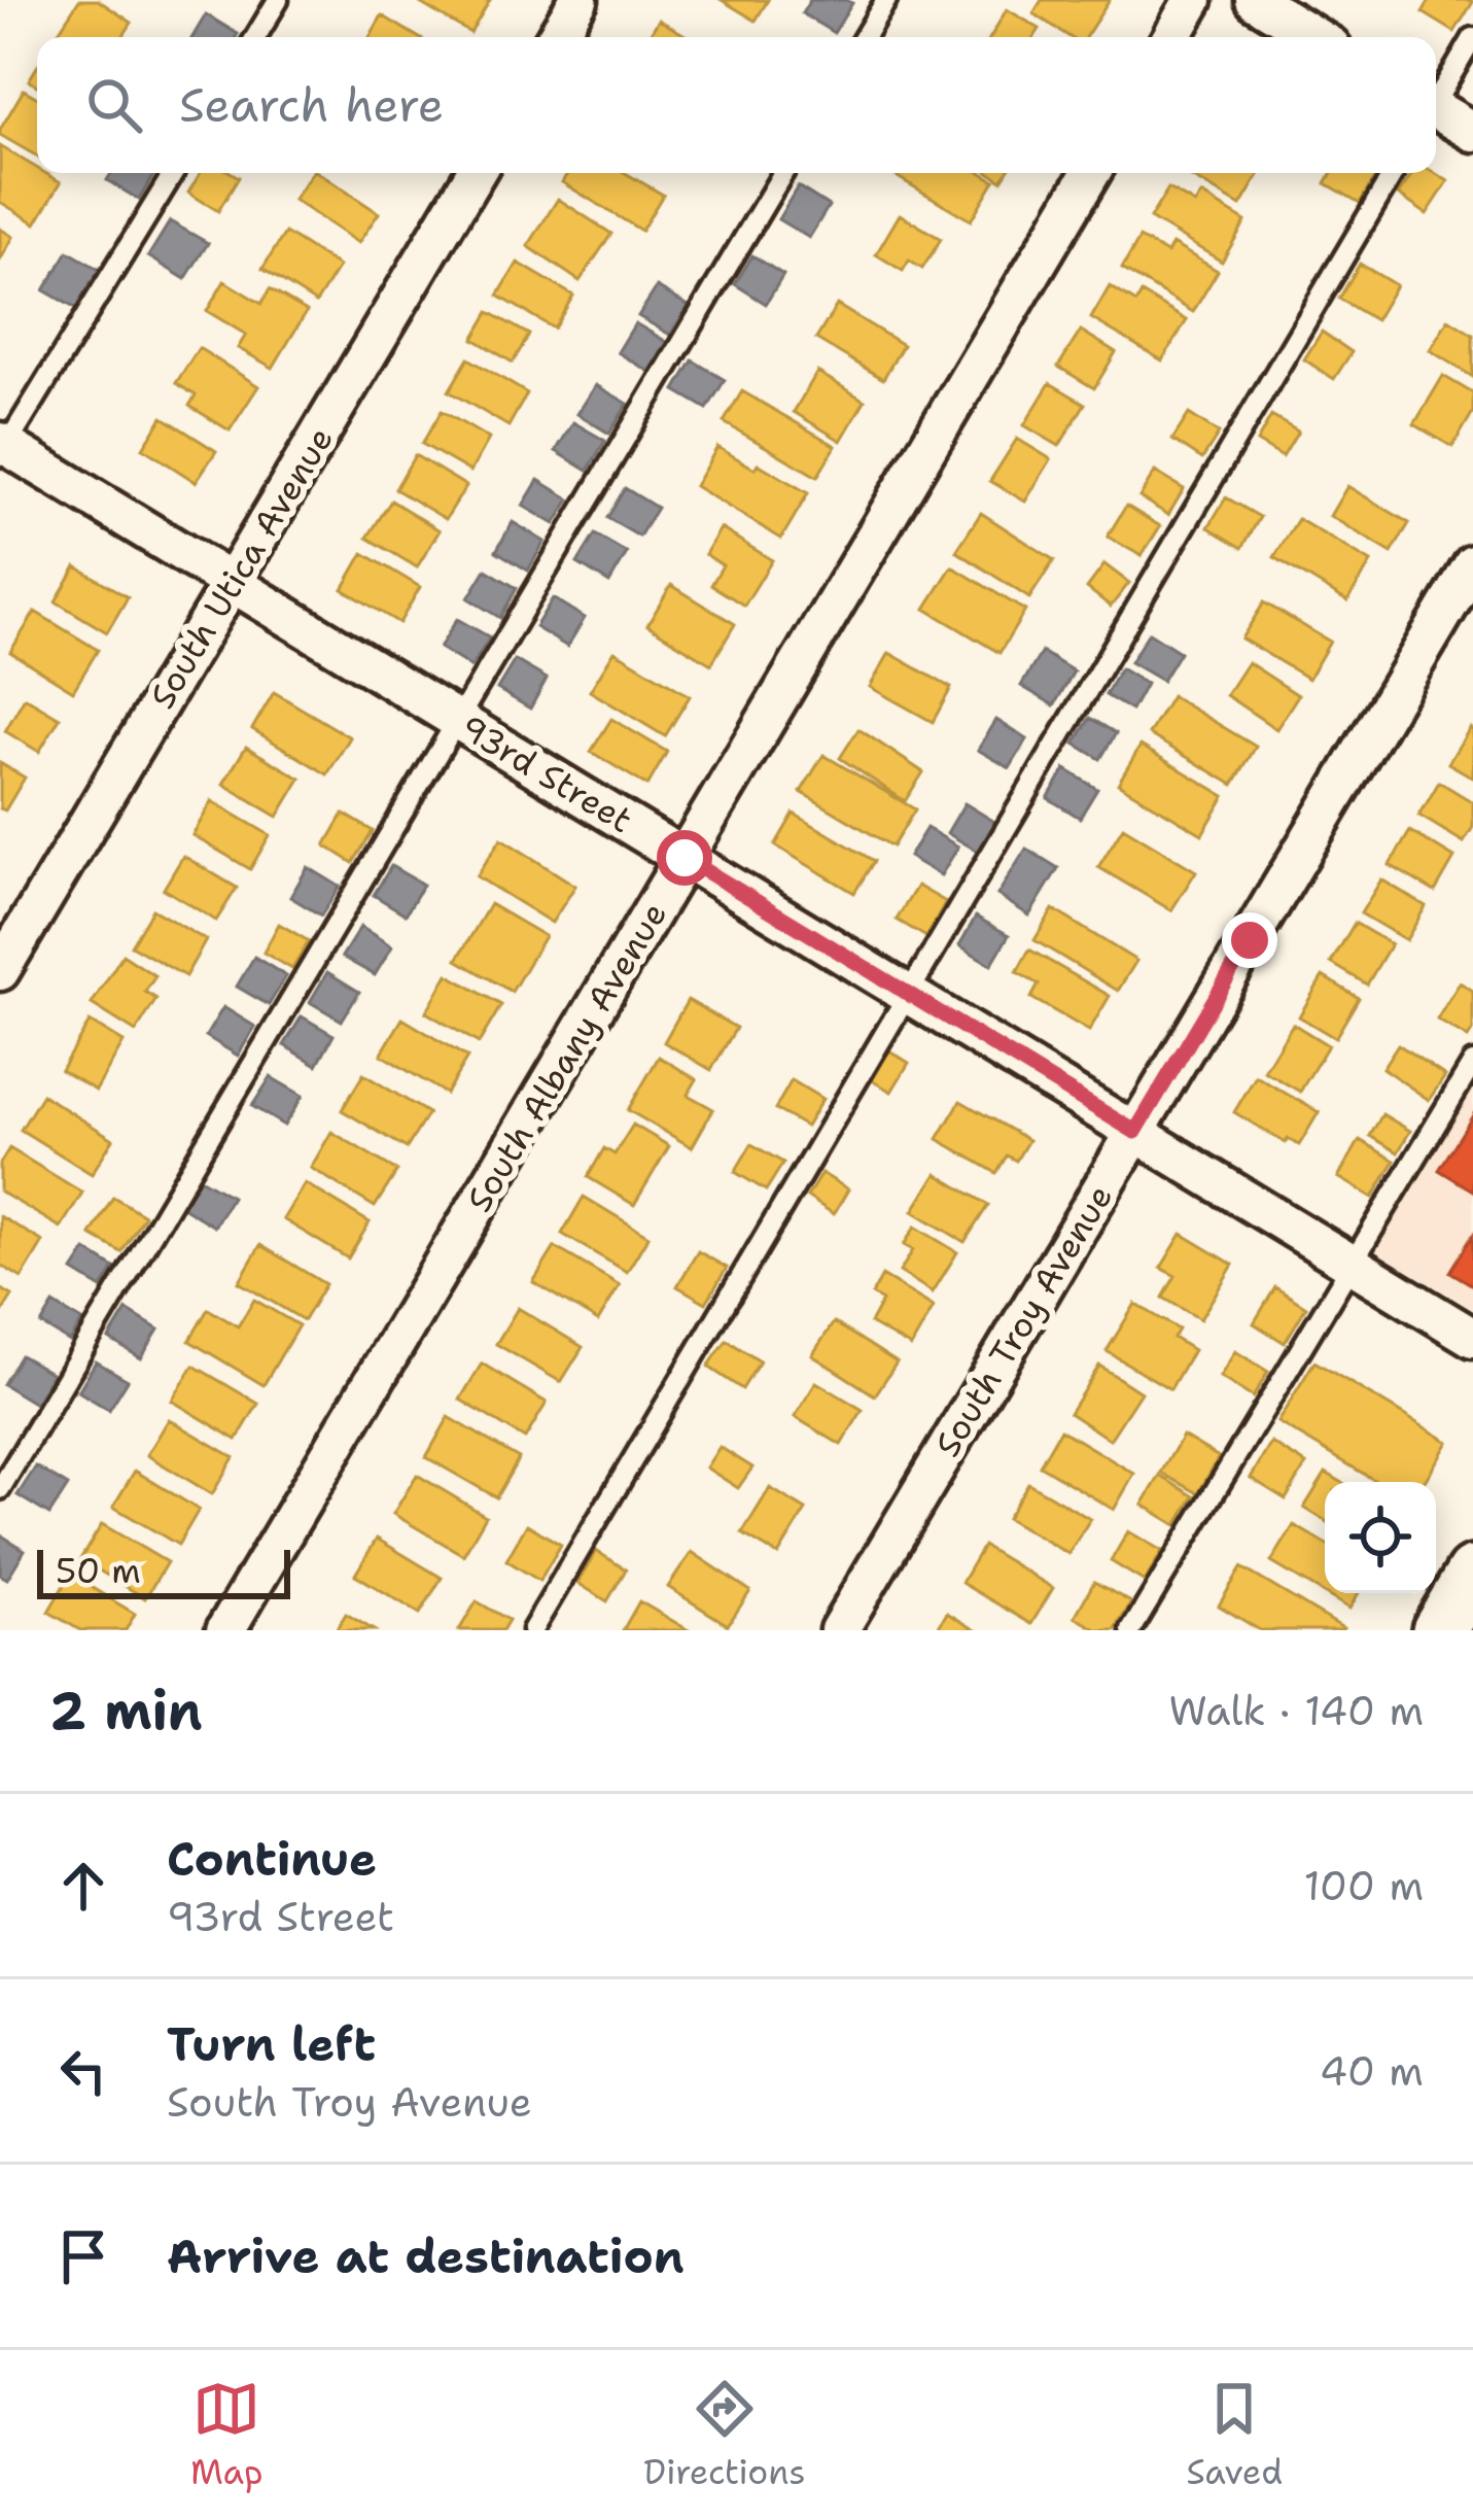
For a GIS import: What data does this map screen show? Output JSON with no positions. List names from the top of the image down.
{
  "streets": {
    "street": [
      "South Utica Avenue",
      "93rd Street",
      "South Albany Avenue",
      "South Troy Avenue"
    ]
  },
  "crossings": [
    ["South Utica Avenue", "93rd Street"],
    ["93rd Street", "South Albany Avenue"],
    ["93rd Street", "South Troy Avenue"]
  ],
  "scale_bar": "50 m",
  "page": {
    "search": "Search here",
    "scale": "50 m",
    "heading": ["2 min", "Walk · 140 m"],
    "list": [
      ["Continue", "93rd Street", "100 m"],
      ["Turn left", "South Troy Avenue", "40 m"],
      "Arrive at destination"
    ],
    "nav": ["Map", "Directions", "Saved"]
  }
}
